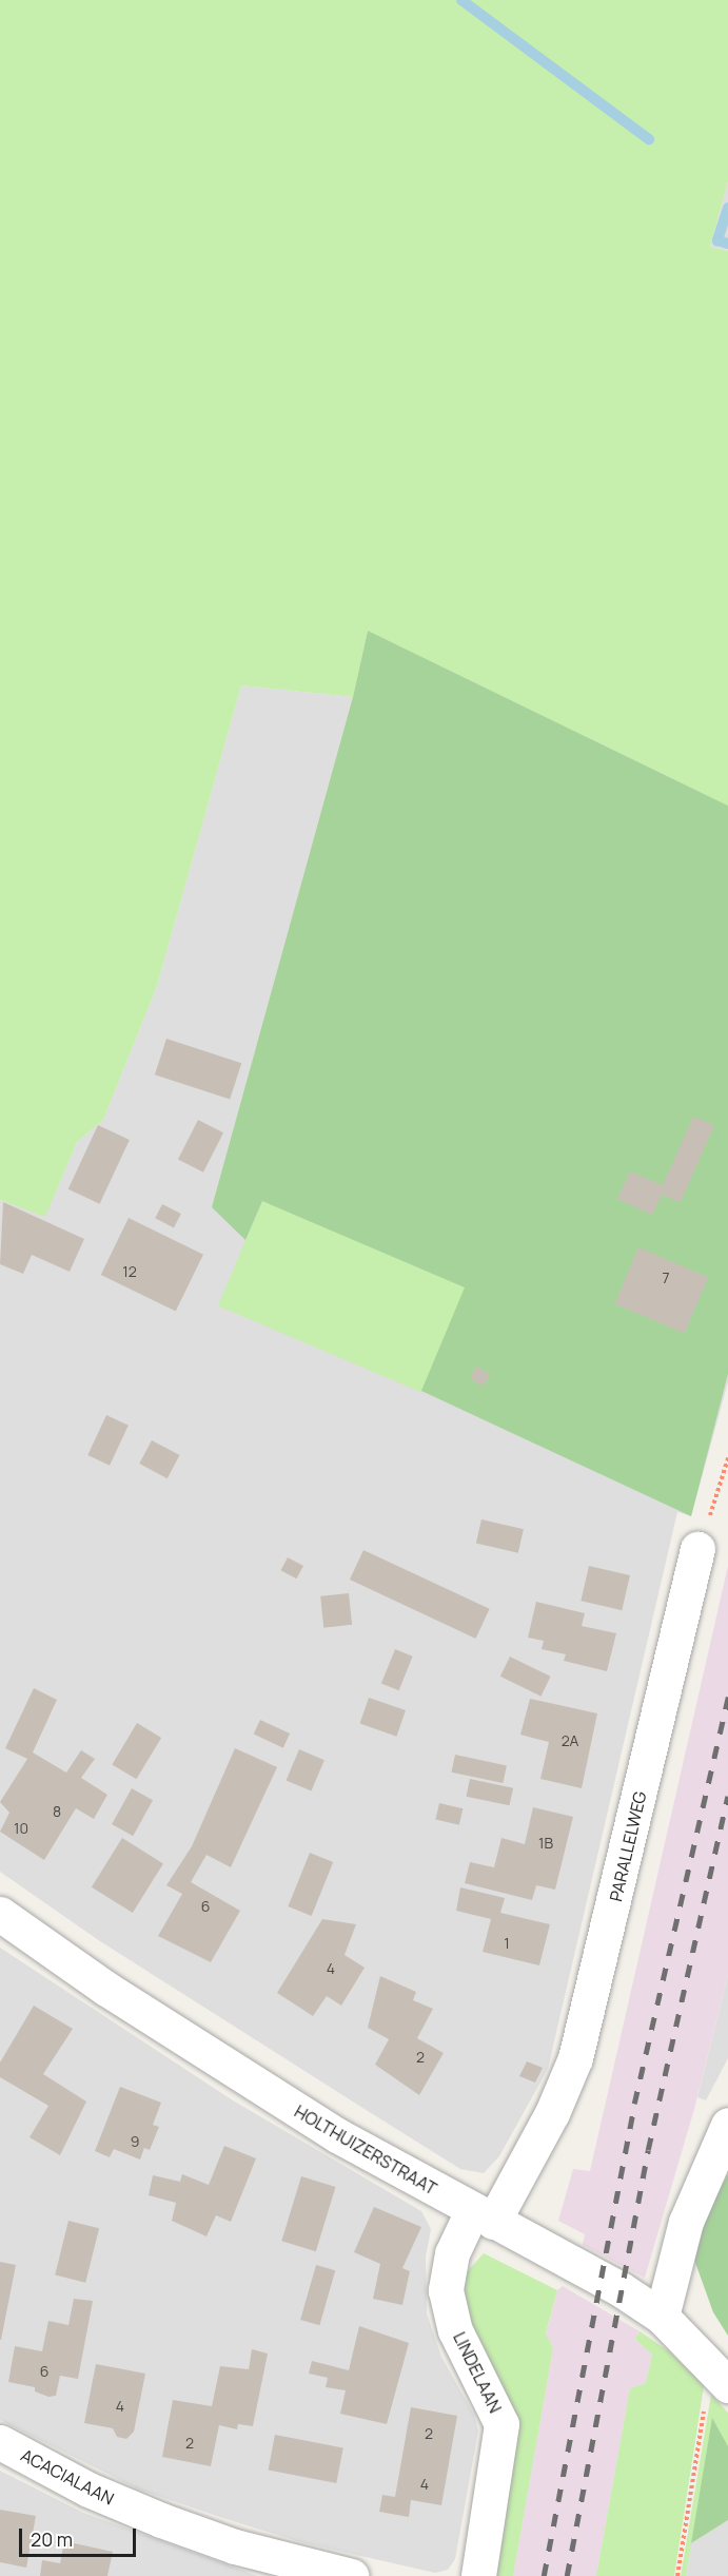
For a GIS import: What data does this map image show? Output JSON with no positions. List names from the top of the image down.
{
  "streets": {
    "street": [
      "PARALLELWEG",
      "HOLTHUIZERSTRAAT",
      "LINDELAAN",
      "ACACIALAAN"
    ]
  },
  "crossings": [
    ["PARALLELWEG", "HOLTHUIZERSTRAAT"],
    ["PARALLELWEG", "LINDELAAN"],
    ["HOLTHUIZERSTRAAT", "LINDELAAN"]
  ],
  "house_numbers": [
    "12",
    "7",
    "2A",
    "8",
    "10",
    "1B",
    "6",
    "1",
    "4",
    "2",
    "9",
    "6",
    "4",
    "2",
    "2",
    "4"
  ],
  "scale_bar": "20 m"
}
